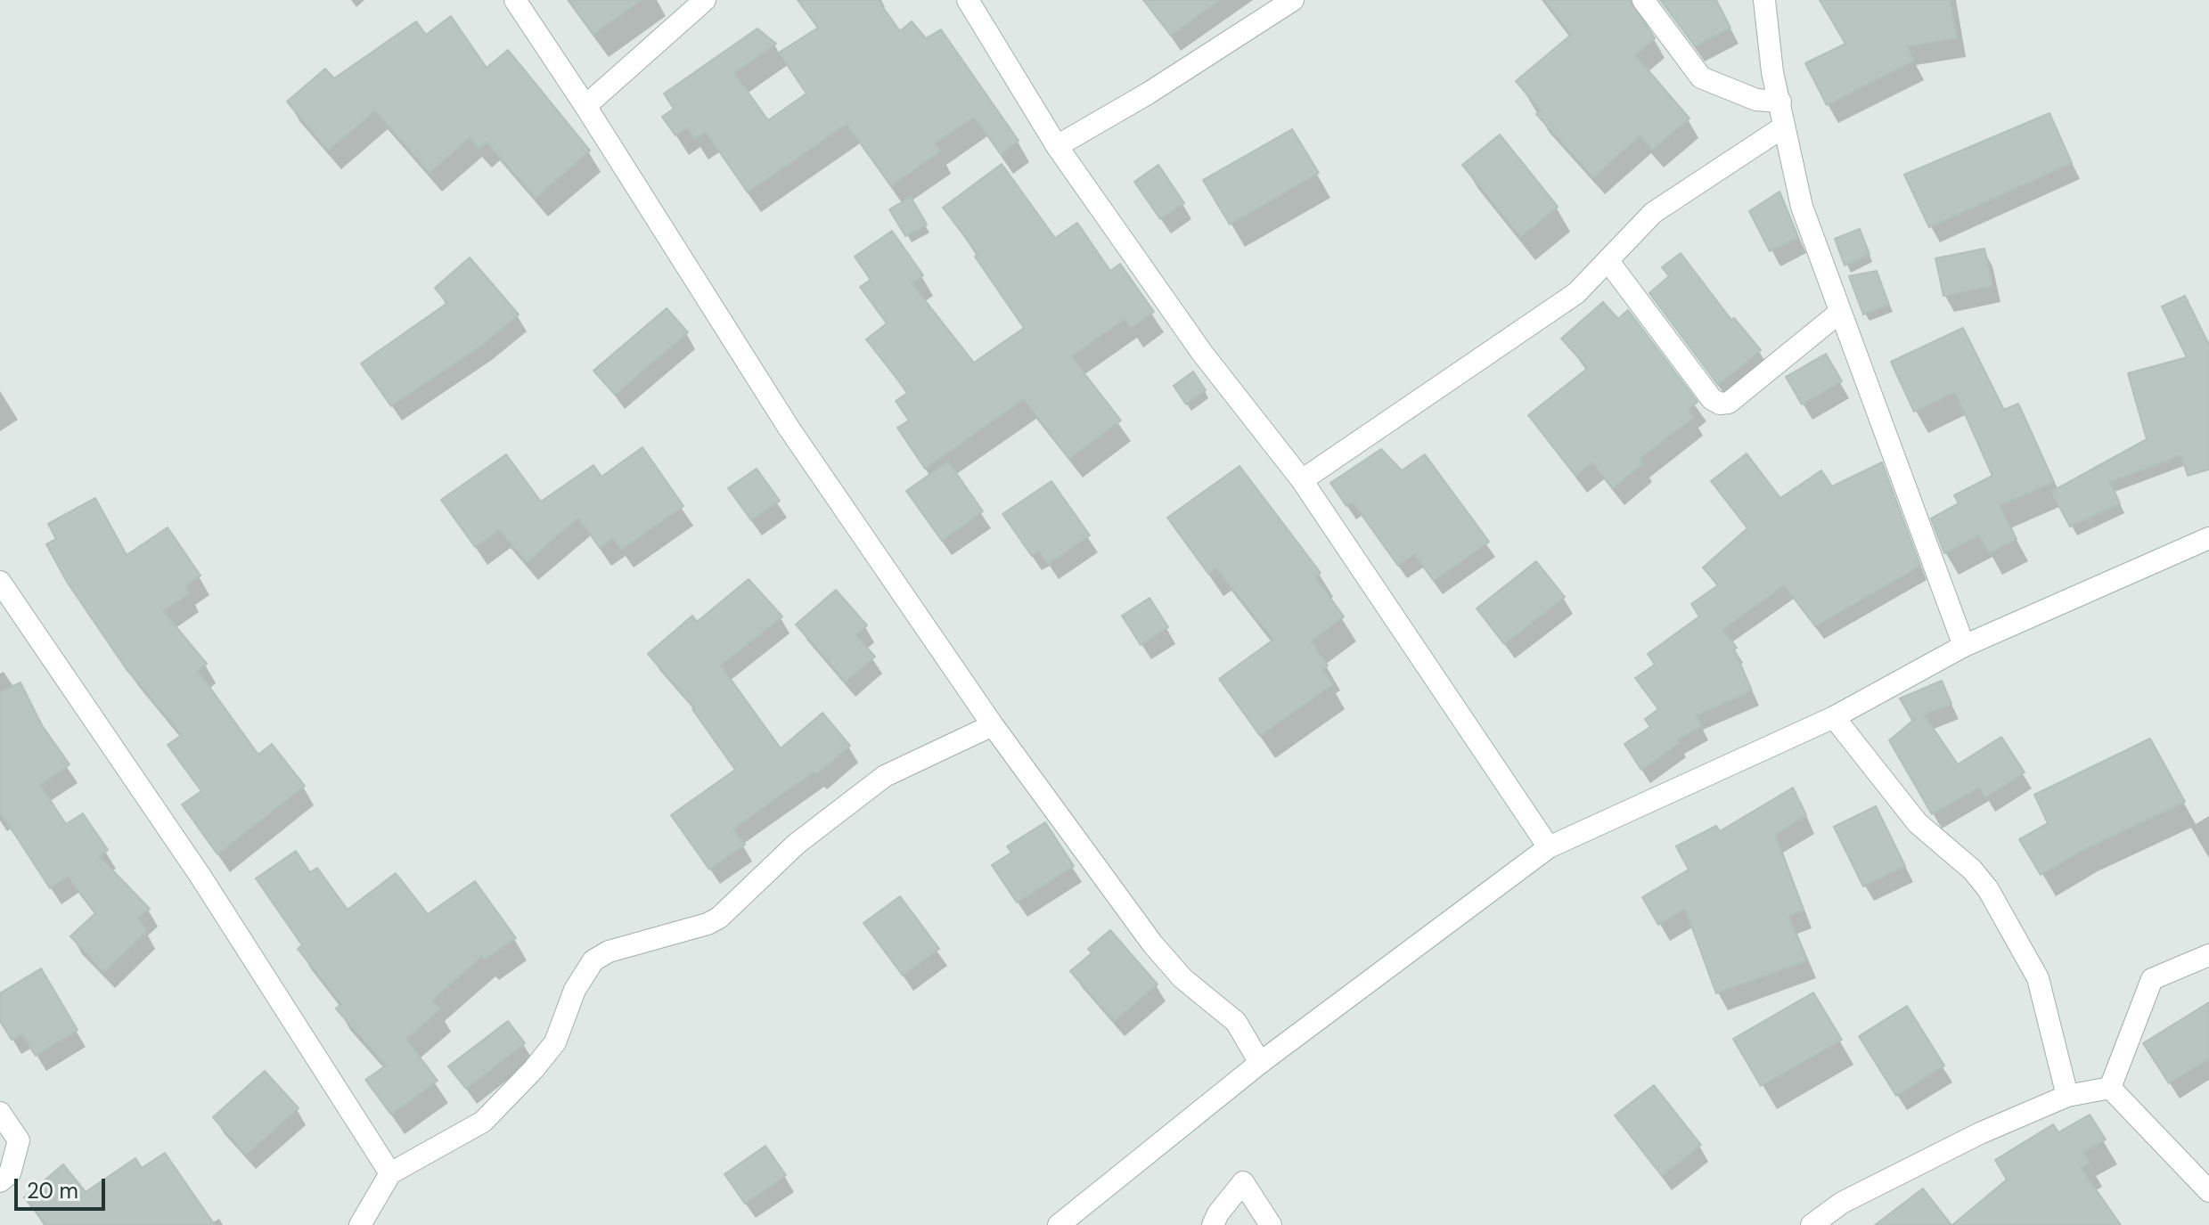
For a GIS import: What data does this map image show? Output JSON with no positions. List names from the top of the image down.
{
  "scale_bar": "20 m"
}
